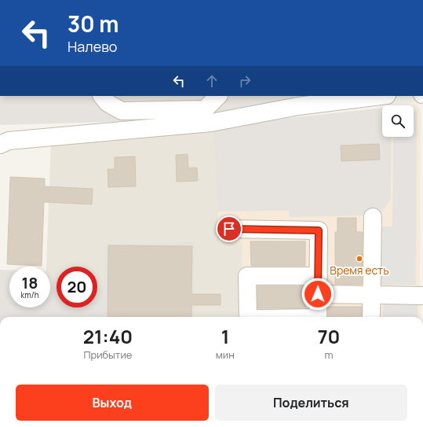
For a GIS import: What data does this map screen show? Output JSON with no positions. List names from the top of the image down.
{
  "places": ["Время есть"],
  "page": {
    "turn": ["30 m", "Налево"],
    "speed": "18 km/h",
    "limit": "20",
    "eta": [
      "21:40",
      "Прибытие",
      "1",
      "мин",
      "70",
      "m"
    ],
    "buttons": ["Выход", "Поделиться"]
  }
}
